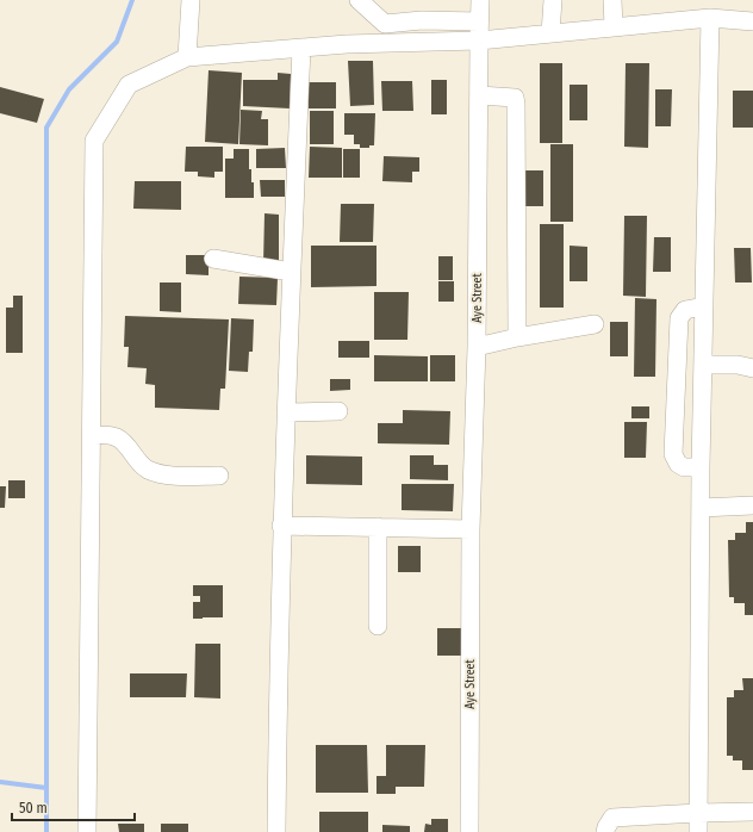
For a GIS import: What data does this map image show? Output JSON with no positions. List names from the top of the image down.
{
  "streets": {
    "street": ["Aye Street"]
  },
  "scale_bar": "50 m"
}
